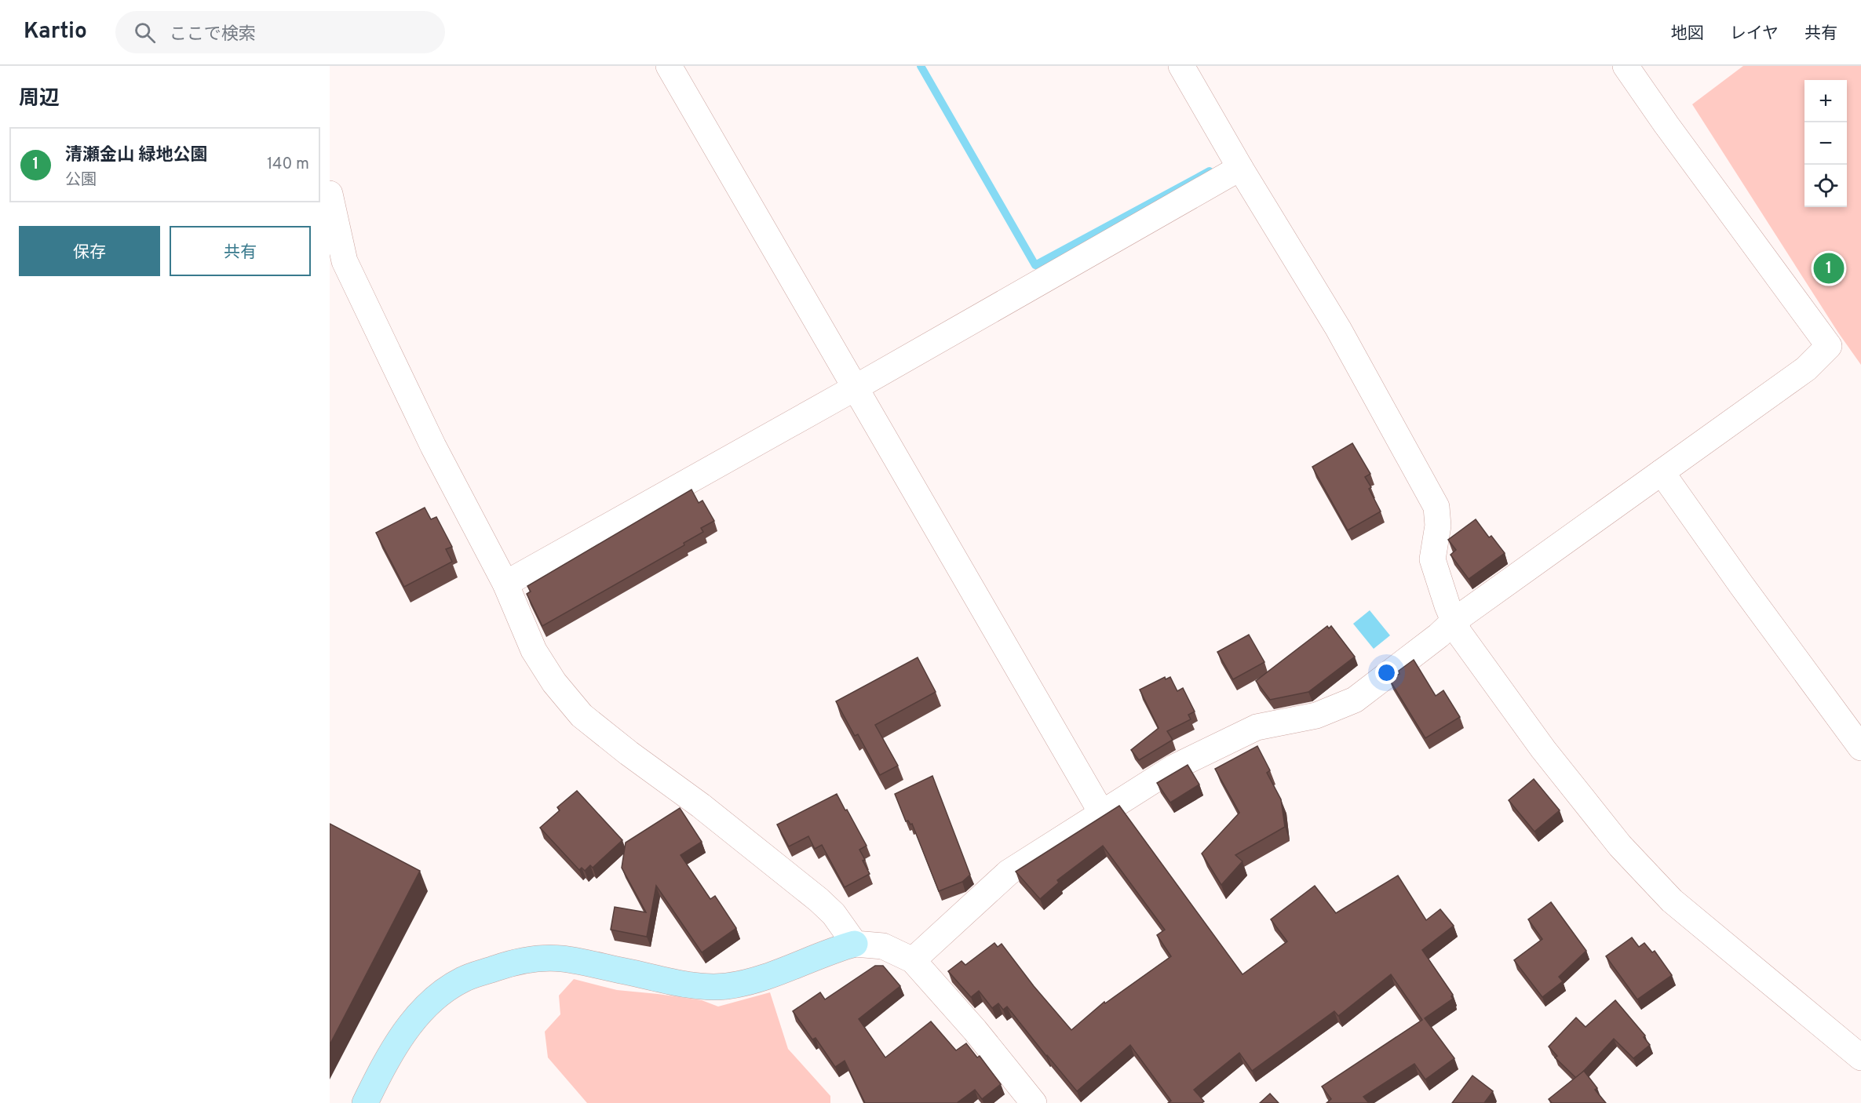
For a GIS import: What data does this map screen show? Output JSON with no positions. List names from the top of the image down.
{
  "page": {
    "header": "Kartio",
    "search": "ここで検索",
    "nav": ["地図", "レイヤ", "共有"],
    "heading": "周辺",
    "map_buttons": ["+", "−"],
    "list": [
      {
        "mark": "1",
        "name": "清瀬金山 緑地公園",
        "note": "公園",
        "value": "140 m"
      }
    ],
    "buttons": ["保存", "共有"],
    "pins": "1"
  }
}
